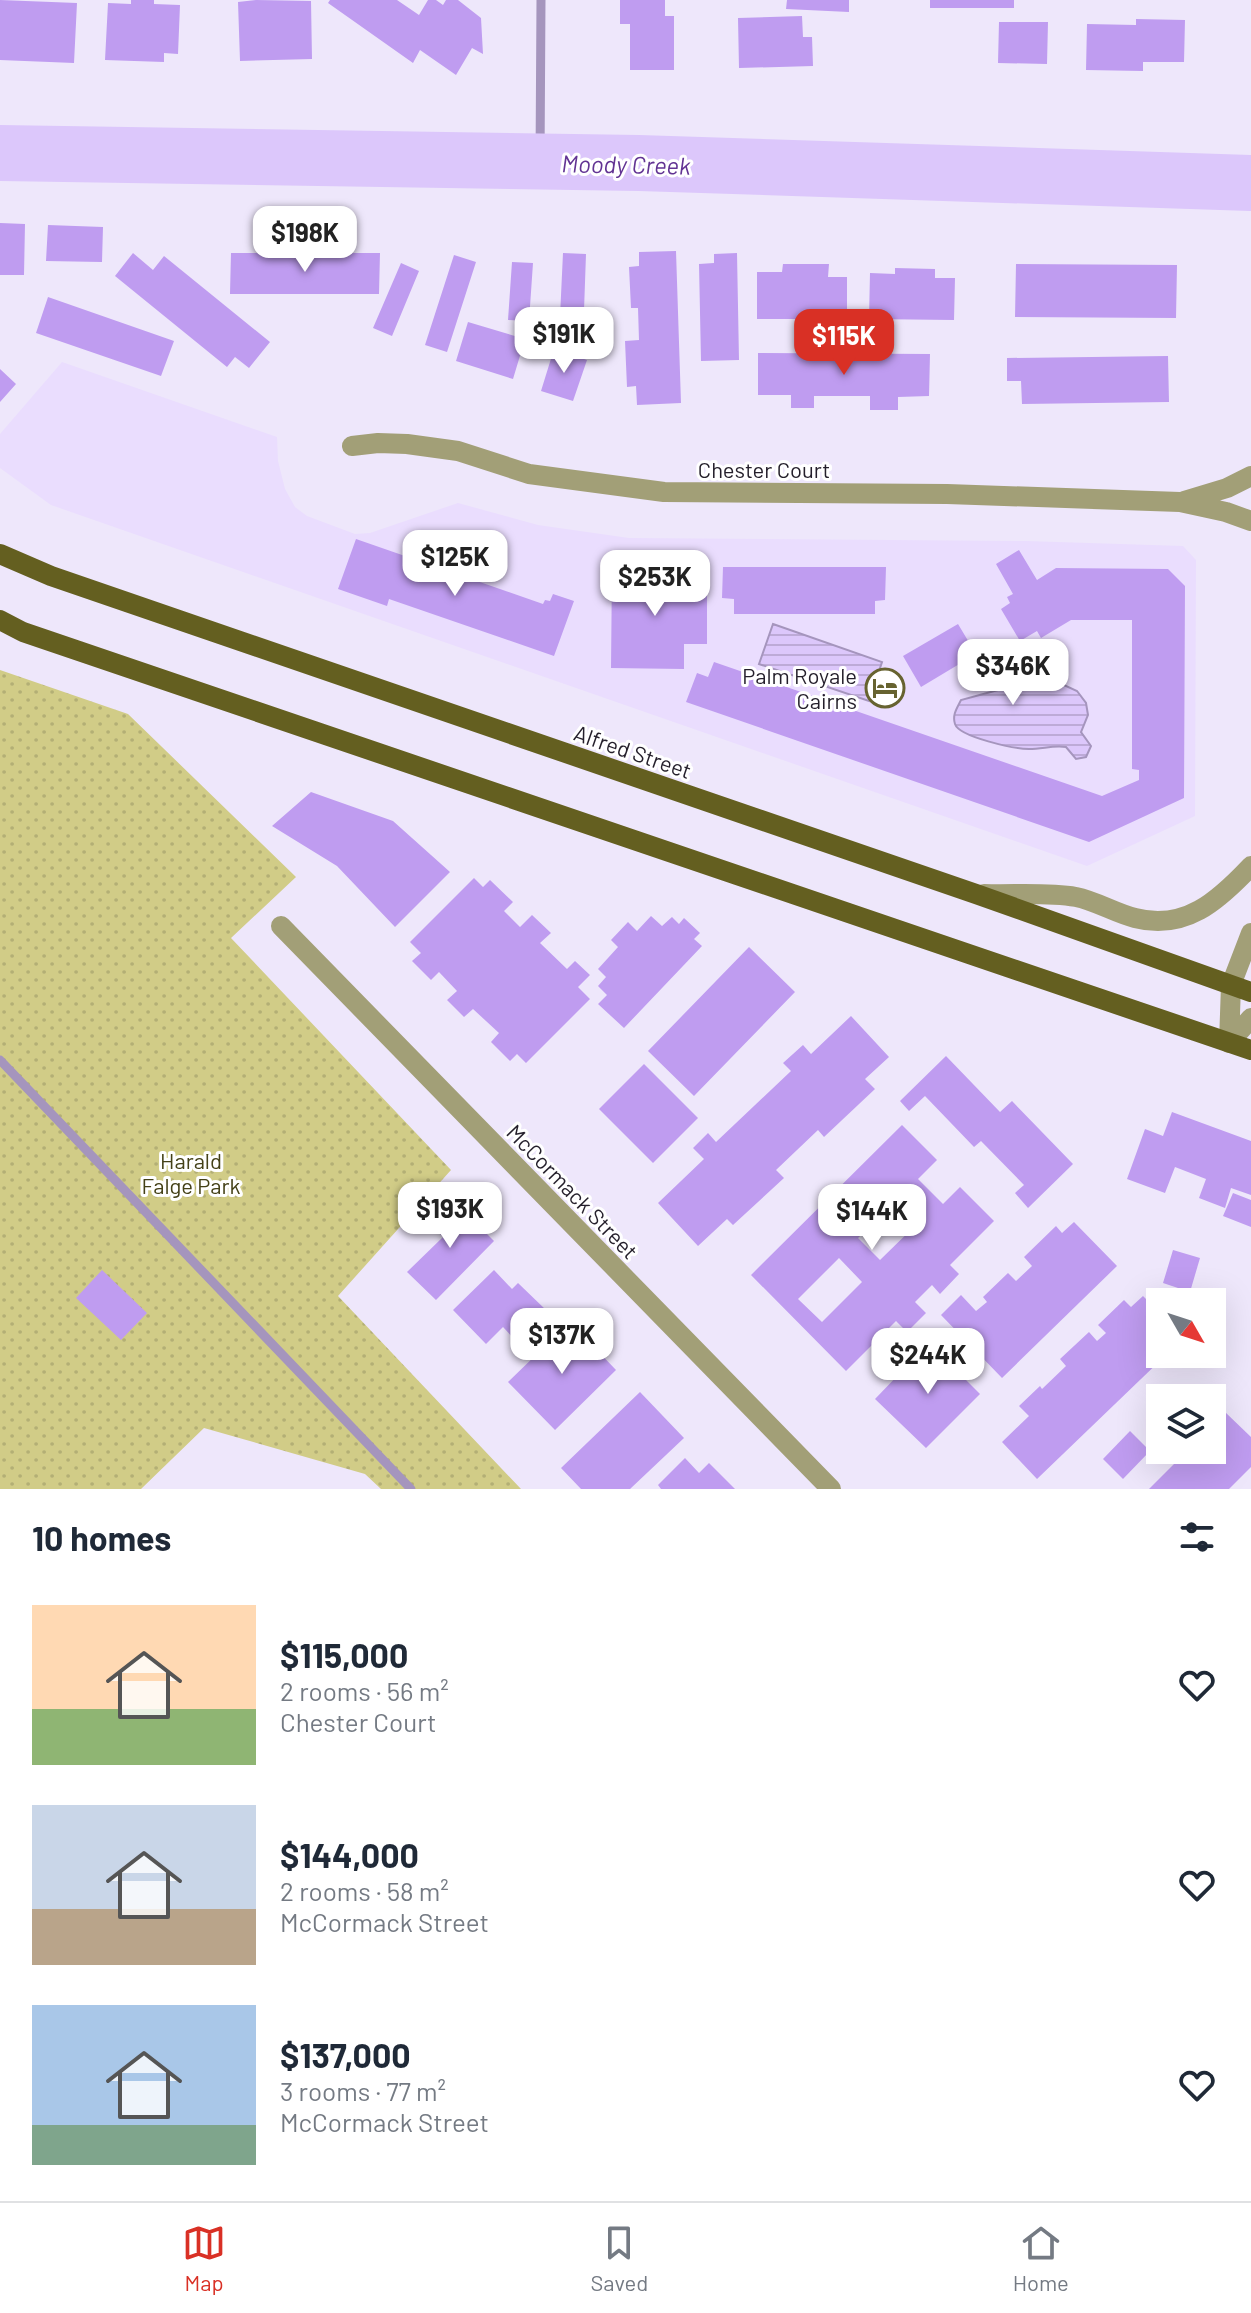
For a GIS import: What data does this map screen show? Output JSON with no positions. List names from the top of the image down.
{
  "streets": {
    "main road": ["Alfred Street"],
    "street": ["Chester Court", "McCormack Street"]
  },
  "water": ["Moody Creek"],
  "parks": ["Harald Falge Park"],
  "places": {
    "hotel": ["Palm Royale Cairns"]
  },
  "north": "bottom right",
  "page": {
    "price": [
      "$198K",
      "$191K",
      "$115K",
      "$125K",
      "$253K",
      "$346K",
      "$193K",
      "$144K",
      "$137K",
      "$244K"
    ],
    "heading": "10 homes",
    "list": [
      {
        "name": "$115,000",
        "note": "2 rooms · 56 m² · Chester Court"
      },
      {
        "name": "$144,000",
        "note": "2 rooms · 58 m² · McCormack Street"
      },
      {
        "name": "$137,000",
        "note": "3 rooms · 77 m² · McCormack Street"
      }
    ],
    "tabs": ["Map", "Saved", "Home"]
  }
}
